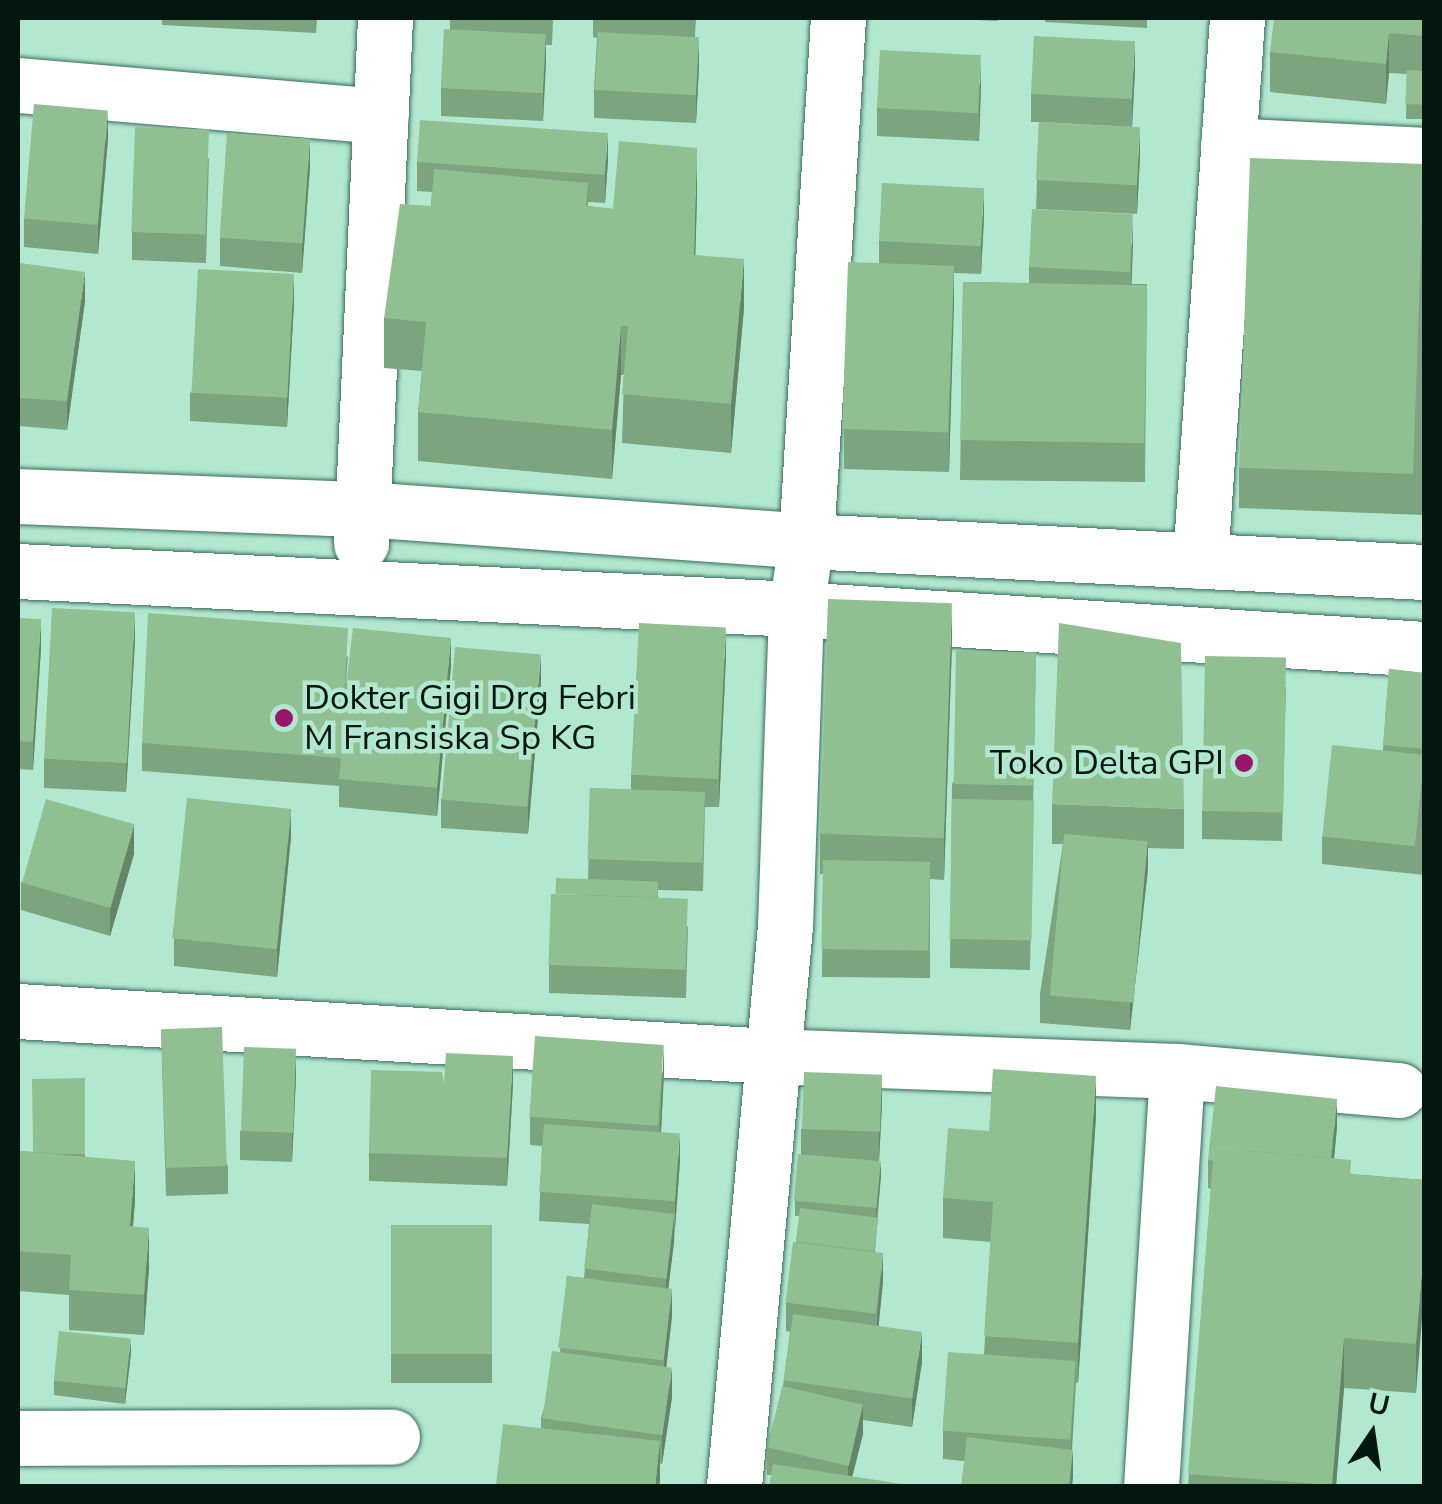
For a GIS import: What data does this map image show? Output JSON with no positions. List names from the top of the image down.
{
  "places": ["Dokter Gigi Drg Febri M Fransiska Sp KG", "Toko Delta GPI"],
  "north": "top"
}
